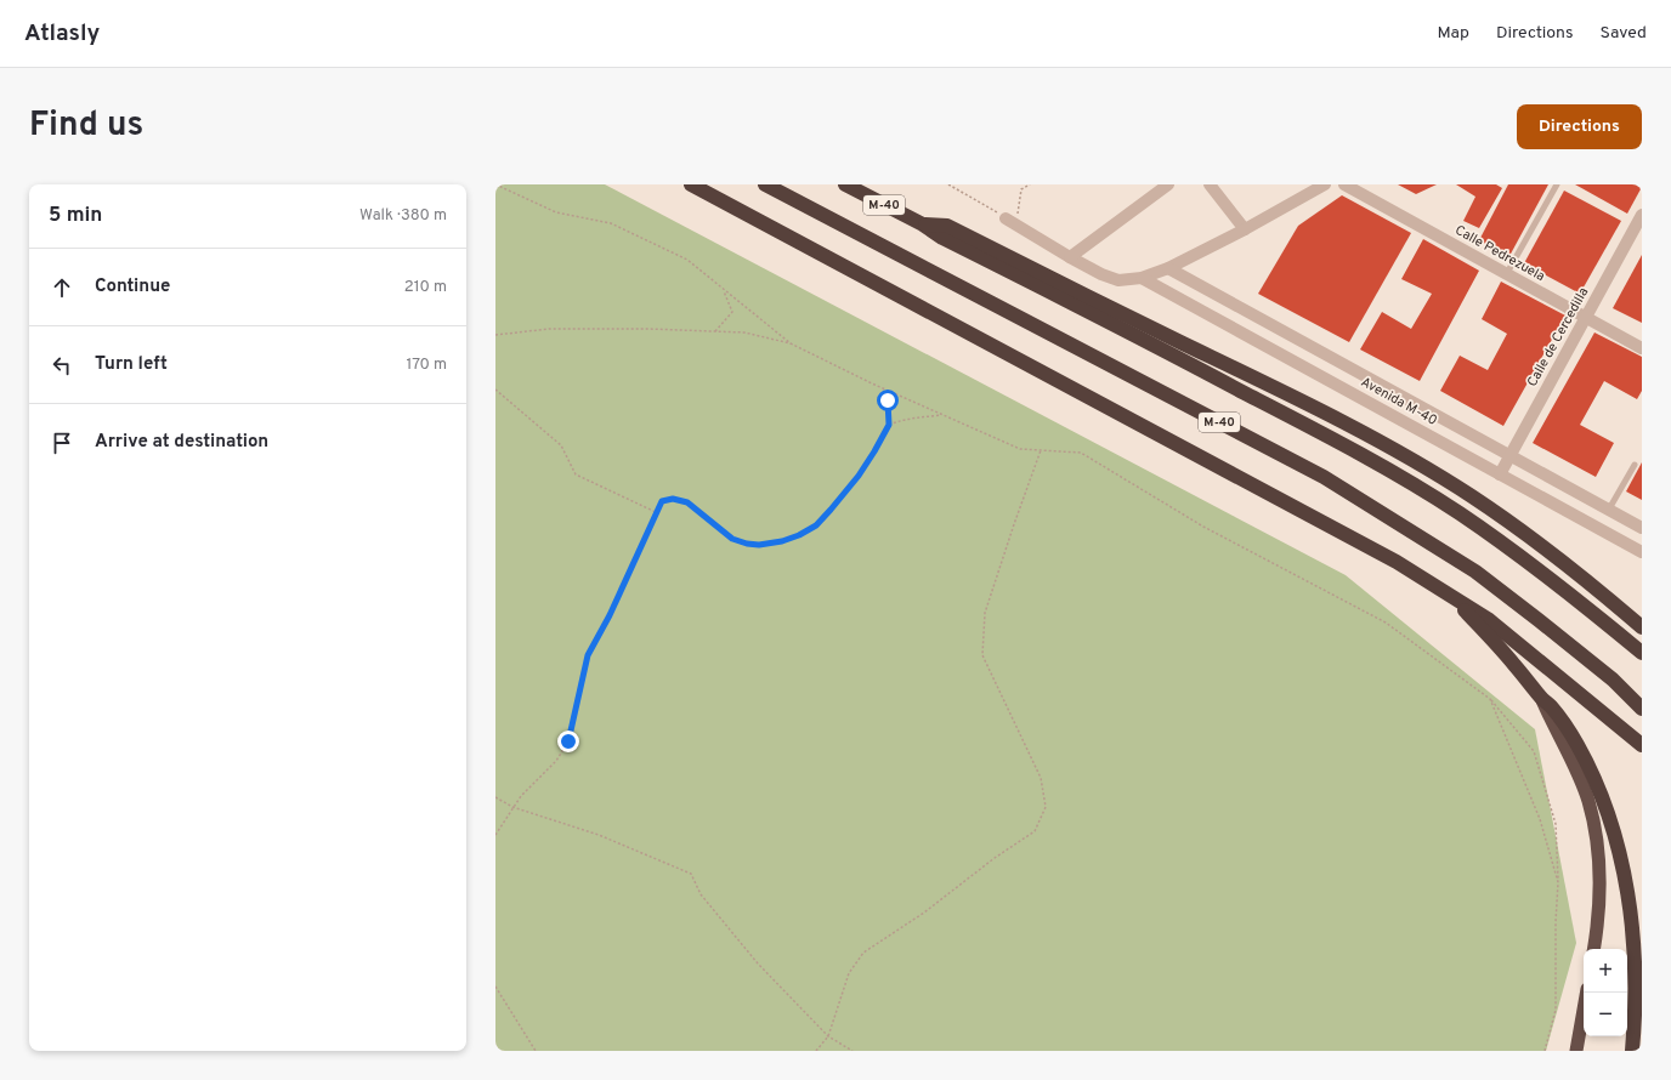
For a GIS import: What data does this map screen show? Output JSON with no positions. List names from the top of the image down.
{
  "streets": {
    "highway": ["M-40"],
    "street": ["Calle Pedrezuela", "Calle de Cercedilla", "Avenida M-40"]
  },
  "crossings": [
    ["Calle Pedrezuela", "Calle de Cercedilla"],
    ["Calle de Cercedilla", "Avenida M-40"]
  ],
  "page": {
    "header": "Atlasly",
    "nav": ["Map", "Directions", "Saved"],
    "title": "Find us",
    "buttons": "Directions",
    "heading": ["5 min", "Walk · 380 m"],
    "list": [
      ["Continue", "210 m"],
      ["Turn left", "170 m"],
      "Arrive at destination"
    ],
    "map_buttons": ["+", "−"]
  }
}
